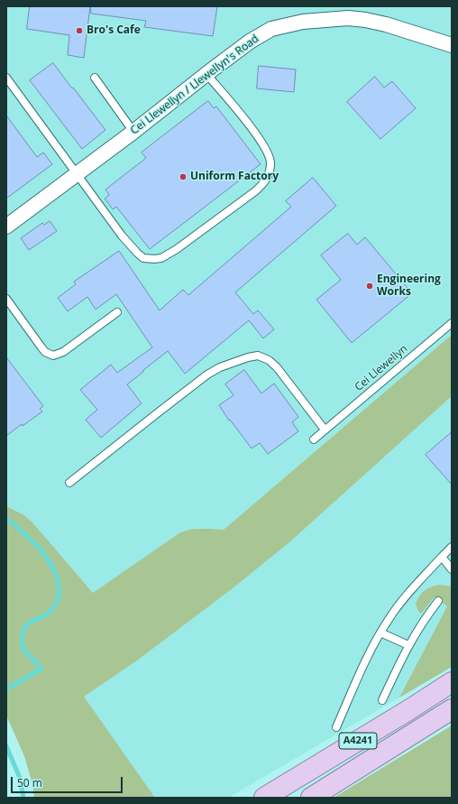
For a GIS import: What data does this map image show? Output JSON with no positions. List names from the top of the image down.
{
  "streets": {
    "main road": ["A4241"],
    "street": ["Cei Llewellyn / Llewellyn's Road"],
    "lane": ["Cei Llewellyn"]
  },
  "places": ["Bro's Cafe", "Uniform Factory", "Engineering Works"],
  "scale_bar": "50 m"
}
